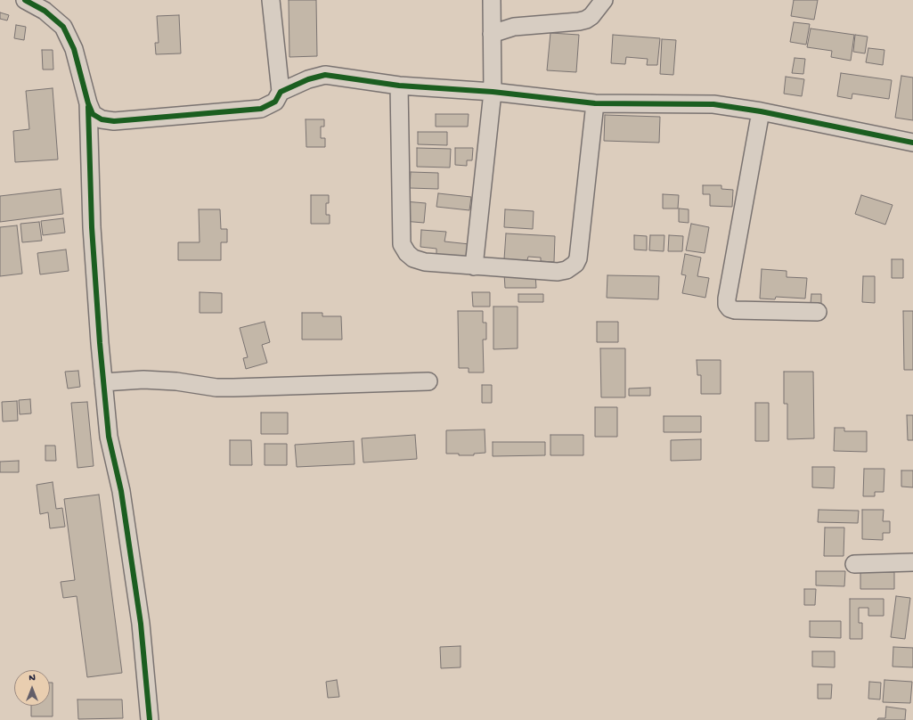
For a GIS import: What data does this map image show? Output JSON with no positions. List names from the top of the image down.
{
  "north": "top"
}
